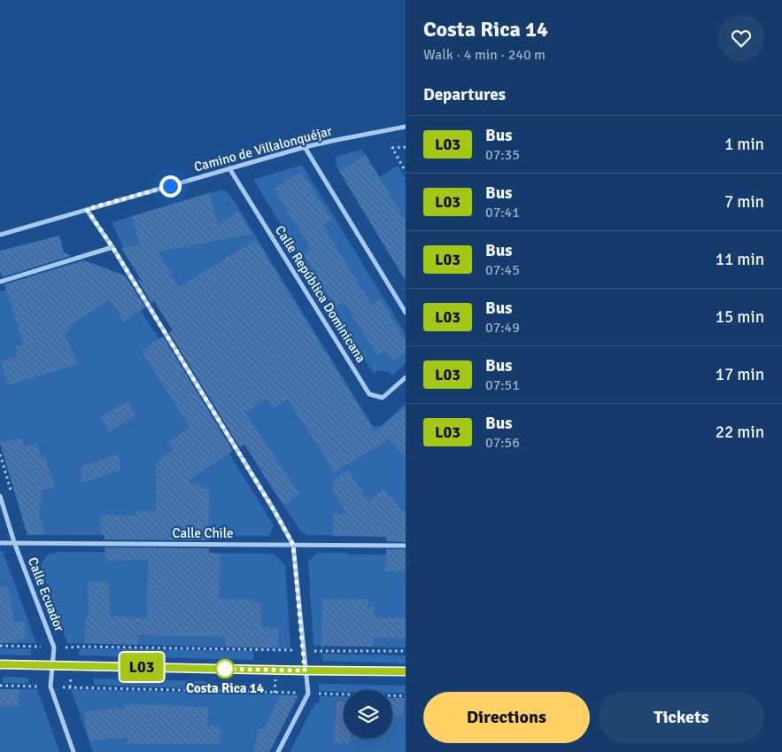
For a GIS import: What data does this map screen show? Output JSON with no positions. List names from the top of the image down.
{
  "streets": {
    "street": [
      "Camino de Villalonquéjar",
      "Calle República Dominicana",
      "Calle Chile",
      "Calle Ecuador"
    ]
  },
  "crossings": [
    ["Camino de Villalonquéjar", "Calle República Dominicana"],
    ["Calle Chile", "Calle Ecuador"]
  ],
  "places": ["Costa Rica 14"],
  "lines": ["bus line L03"],
  "page": {
    "on_map": "L03",
    "heading": [
      ["Costa Rica 14", "Walk · 4 min · 240 m"],
      "Departures"
    ],
    "list": [
      {
        "mark": "L03",
        "name": "Bus",
        "note": "07:35",
        "value": "1 min"
      },
      {
        "mark": "L03",
        "name": "Bus",
        "note": "07:41",
        "value": "7 min"
      },
      {
        "mark": "L03",
        "name": "Bus",
        "note": "07:45",
        "value": "11 min"
      },
      {
        "mark": "L03",
        "name": "Bus",
        "note": "07:49",
        "value": "15 min"
      },
      {
        "mark": "L03",
        "name": "Bus",
        "note": "07:51",
        "value": "17 min"
      },
      {
        "mark": "L03",
        "name": "Bus",
        "note": "07:56",
        "value": "22 min"
      }
    ],
    "buttons": ["Directions", "Tickets"]
  }
}
